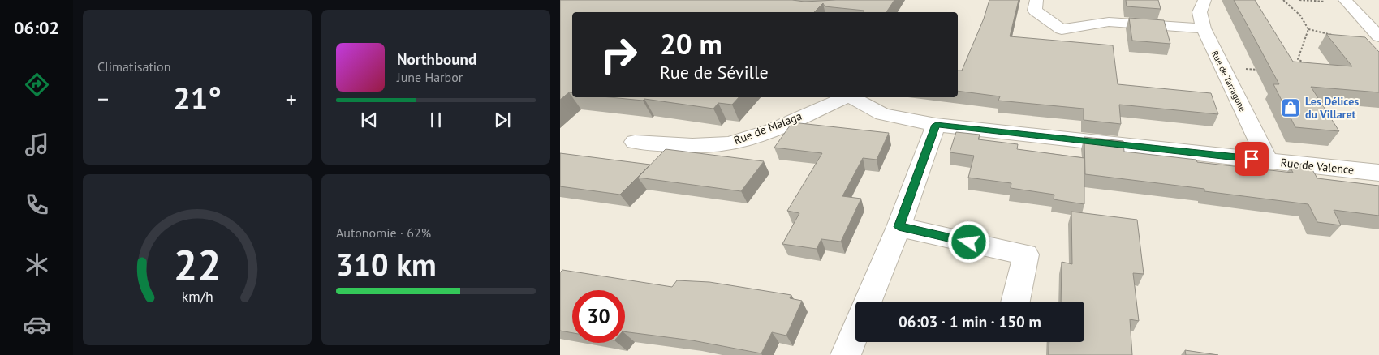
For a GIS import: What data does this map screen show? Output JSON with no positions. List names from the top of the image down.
{
  "streets": {
    "street": ["Rue de Tarragone", "Rue de Malaga", "Rue de Valence"]
  },
  "crossings": [
    ["Rue de Tarragone", "Rue de Valence"]
  ],
  "places": {
    "shop": ["Les Délices du Villaret"]
  },
  "page": {
    "tabs": "06:02",
    "tile": [
      "Climatisation",
      ["Autonomie · 62%", "310 km"]
    ],
    "turn": ["20 m", "Rue de Séville"],
    "song": ["Northbound", "June Harbor"],
    "heat": ["−", "21°", "+"],
    "limit": "30",
    "trip": "06:03 · 1 min · 150 m",
    "gauge": ["22", "km/h"]
  }
}
